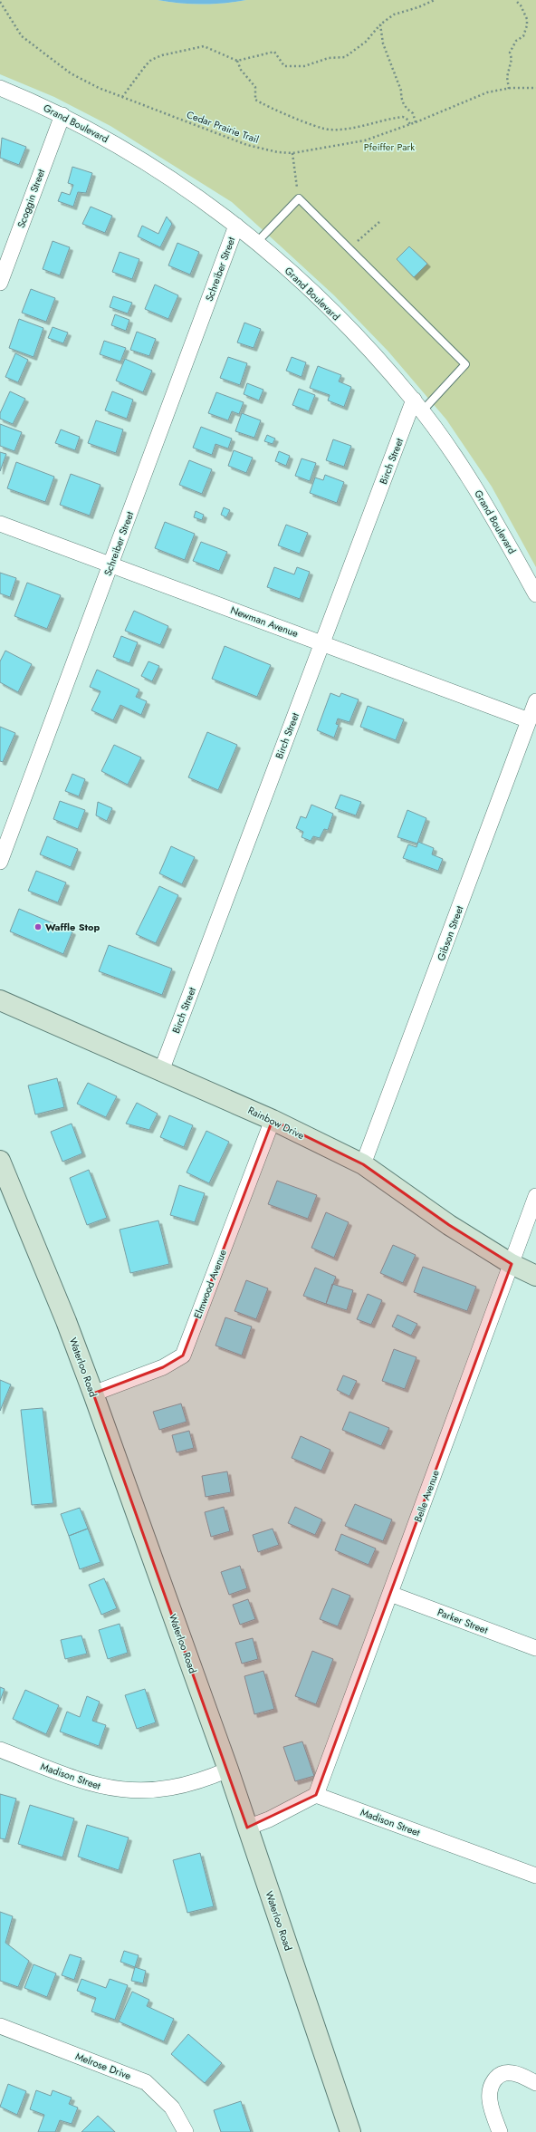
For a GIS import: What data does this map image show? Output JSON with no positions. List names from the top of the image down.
{
  "streets": {
    "main road": ["Rainbow Drive", "Waterloo Road"],
    "street": [
      "Grand Boulevard",
      "Scoggin Street",
      "Schreiber Street",
      "Birch Street",
      "Newman Avenue",
      "Gibson Street",
      "Elmwood Avenue",
      "Belle Avenue",
      "Parker Street",
      "Madison Street",
      "Melrose Drive"
    ],
    "path": ["Cedar Prairie Trail"]
  },
  "crossings": [
    ["Grand Boulevard", "Scoggin Street"],
    ["Grand Boulevard", "Schreiber Street"],
    ["Grand Boulevard", "Birch Street"],
    ["Schreiber Street", "Newman Avenue"],
    ["Birch Street", "Newman Avenue"],
    ["Birch Street", "Rainbow Drive"],
    ["Newman Avenue", "Gibson Street"],
    ["Gibson Street", "Rainbow Drive"],
    ["Rainbow Drive", "Elmwood Avenue"],
    ["Rainbow Drive", "Belle Avenue"],
    ["Elmwood Avenue", "Waterloo Road"],
    ["Waterloo Road", "Madison Street"],
    ["Belle Avenue", "Parker Street"],
    ["Belle Avenue", "Madison Street"]
  ],
  "parks": ["Pfeiffer Park"],
  "places": ["Waffle Stop"]
}
